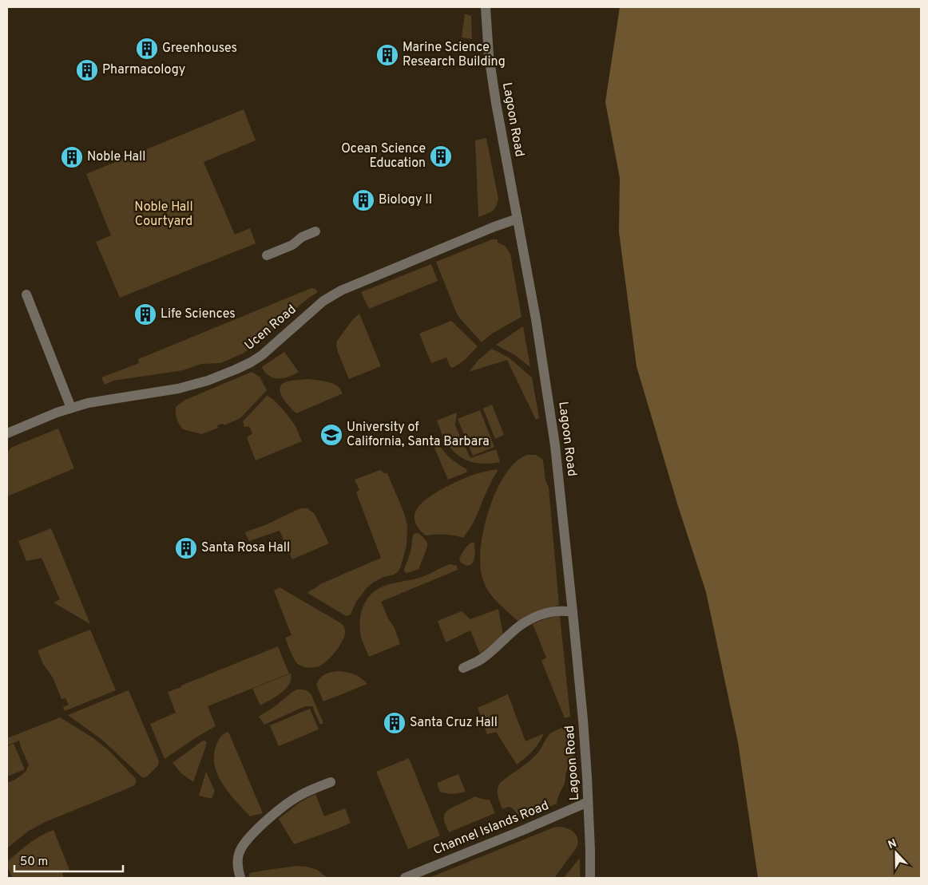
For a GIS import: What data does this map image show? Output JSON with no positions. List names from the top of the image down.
{
  "streets": {
    "street": ["Lagoon Road", "Ucen Road", "Channel Islands Road"]
  },
  "crossings": [
    ["Lagoon Road", "Ucen Road"],
    ["Lagoon Road", "Channel Islands Road"]
  ],
  "parks": ["Noble Hall Courtyard"],
  "places": {
    "building": [
      "Greenhouses",
      "Marine Science Research Building",
      "Pharmacology",
      "Ocean Science Education",
      "Noble Hall",
      "Biology II",
      "Life Sciences",
      "Santa Rosa Hall",
      "Santa Cruz Hall"
    ],
    "school or university": ["University of California, Santa Barbara"]
  },
  "scale_bar": "50 m",
  "north": "top"
}
